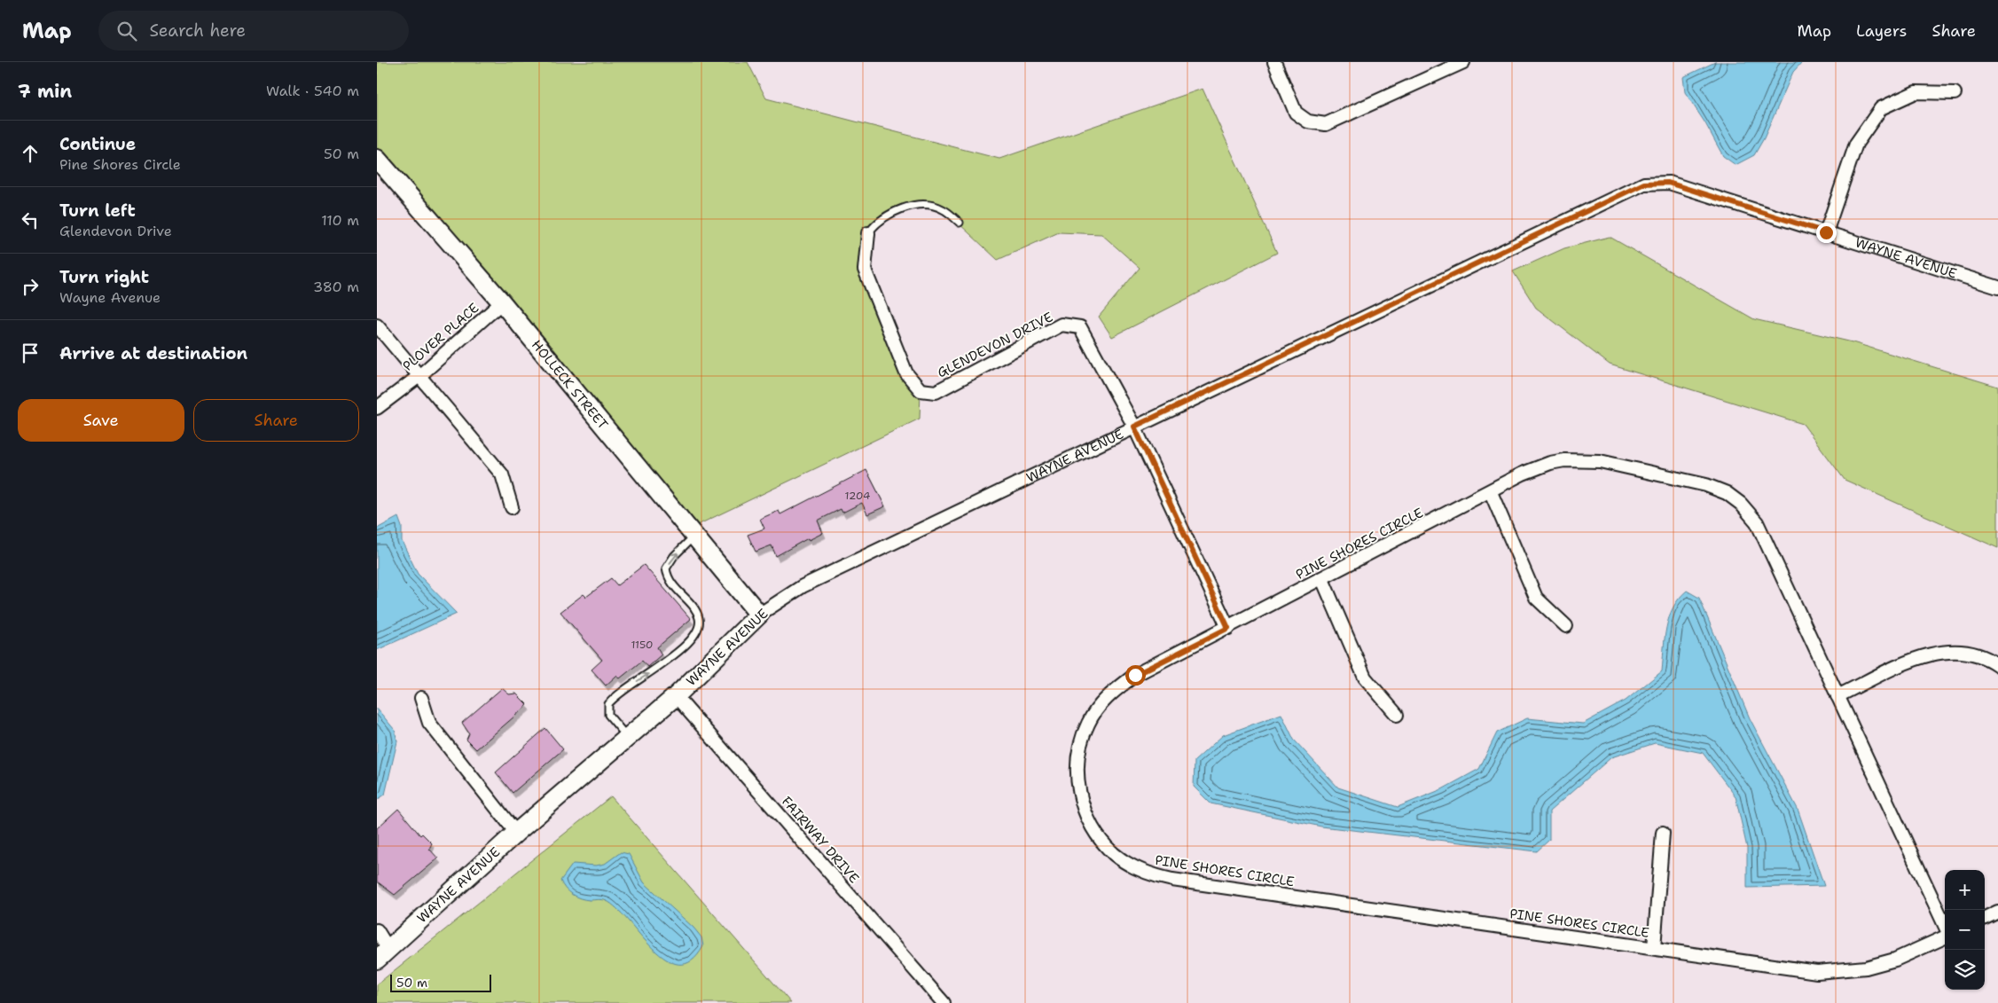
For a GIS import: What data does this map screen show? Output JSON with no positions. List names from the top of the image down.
{
  "streets": {
    "street": [
      "WAYNE AVENUE",
      "PLOVER PLACE",
      "GLENDEVON DRIVE",
      "HOLLECK STREET",
      "PINE SHORES CIRCLE",
      "FAIRWAY DRIVE"
    ]
  },
  "crossings": [
    ["WAYNE AVENUE", "GLENDEVON DRIVE"],
    ["WAYNE AVENUE", "HOLLECK STREET"],
    ["WAYNE AVENUE", "FAIRWAY DRIVE"],
    ["PLOVER PLACE", "HOLLECK STREET"],
    ["GLENDEVON DRIVE", "PINE SHORES CIRCLE"]
  ],
  "house_numbers": ["1204", "1150"],
  "scale_bar": "50 m",
  "page": {
    "header": "Map",
    "search": "Search here",
    "nav": ["Map", "Layers", "Share"],
    "heading": ["7 min", "Walk · 540 m"],
    "list": [
      ["Continue", "Pine Shores Circle", "50 m"],
      ["Turn left", "Glendevon Drive", "110 m"],
      ["Turn right", "Wayne Avenue", "380 m"],
      "Arrive at destination"
    ],
    "buttons": ["Save", "Share"],
    "map_buttons": ["+", "−"],
    "scale": "50 m"
  }
}
